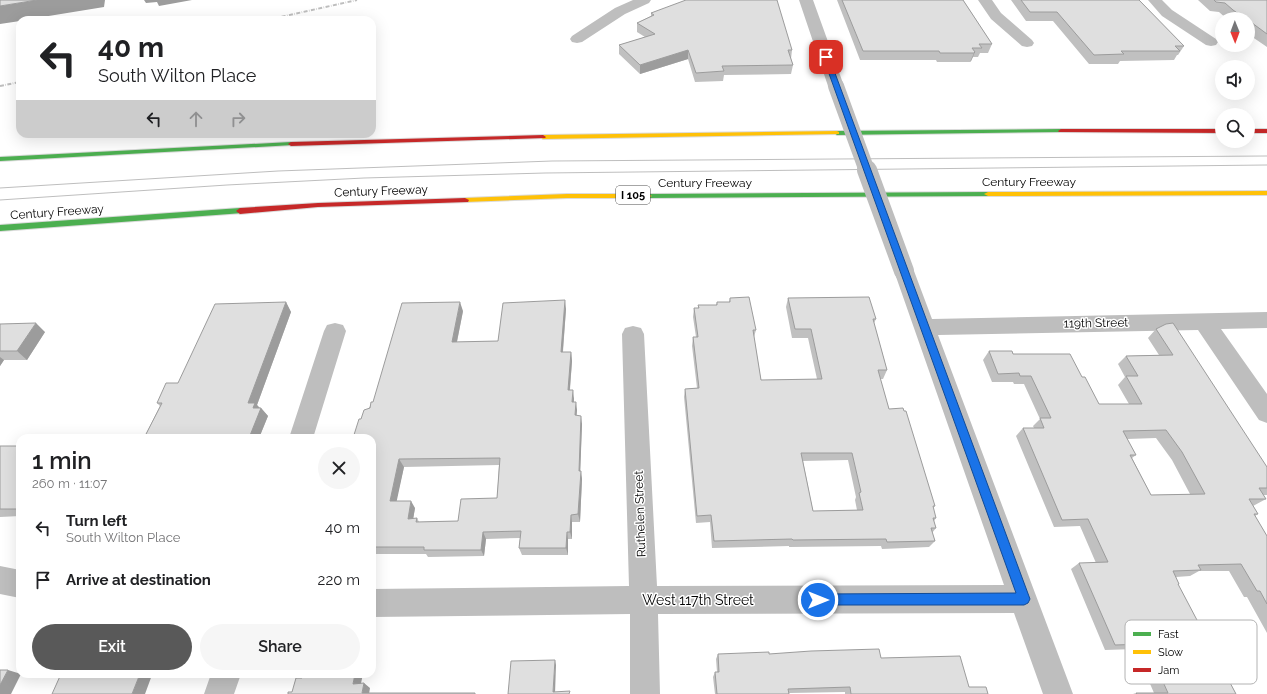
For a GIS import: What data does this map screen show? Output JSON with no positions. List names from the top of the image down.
{
  "streets": {
    "highway": ["Century Freeway", "I 105"],
    "street": ["119th Street", "Ruthelen Street", "West 117th Street"]
  },
  "crossings": [
    ["Ruthelen Street", "West 117th Street"]
  ],
  "legend": ["Fast", "Slow", "Jam"],
  "north": "bottom",
  "page": {
    "turn": ["40 m", "South Wilton Place"],
    "heading": ["1 min", "260 m · 11:07"],
    "list": [
      {
        "name": "Turn left",
        "note": "South Wilton Place",
        "value": "40 m"
      },
      {
        "name": "Arrive at destination",
        "value": "220 m"
      }
    ],
    "buttons": ["Exit", "Share"]
  }
}
